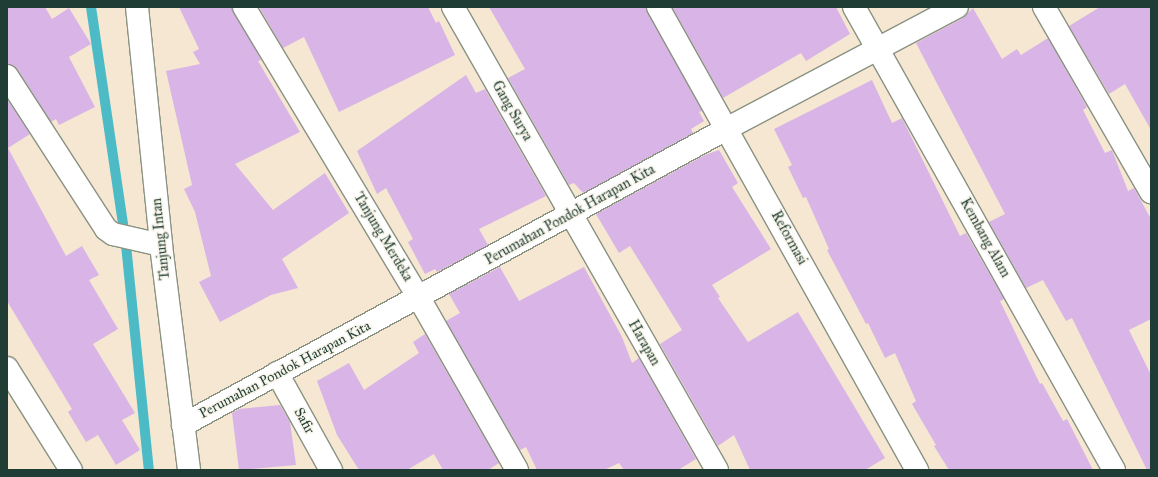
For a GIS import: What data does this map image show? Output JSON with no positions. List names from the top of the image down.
{
  "streets": {
    "street": [
      "Gang Surya",
      "Perumahan Pondok Harapan Kita",
      "Tanjung Merdeka",
      "Reformasi",
      "Kembang Alam",
      "Tanjung Intan",
      "Harapan",
      "Safir"
    ]
  },
  "crossings": [
    ["Gang Surya", "Perumahan Pondok Harapan Kita"],
    ["Gang Surya", "Harapan"],
    ["Perumahan Pondok Harapan Kita", "Tanjung Merdeka"],
    ["Perumahan Pondok Harapan Kita", "Reformasi"],
    ["Perumahan Pondok Harapan Kita", "Kembang Alam"],
    ["Perumahan Pondok Harapan Kita", "Tanjung Intan"],
    ["Perumahan Pondok Harapan Kita", "Harapan"],
    ["Perumahan Pondok Harapan Kita", "Safir"]
  ]
}
